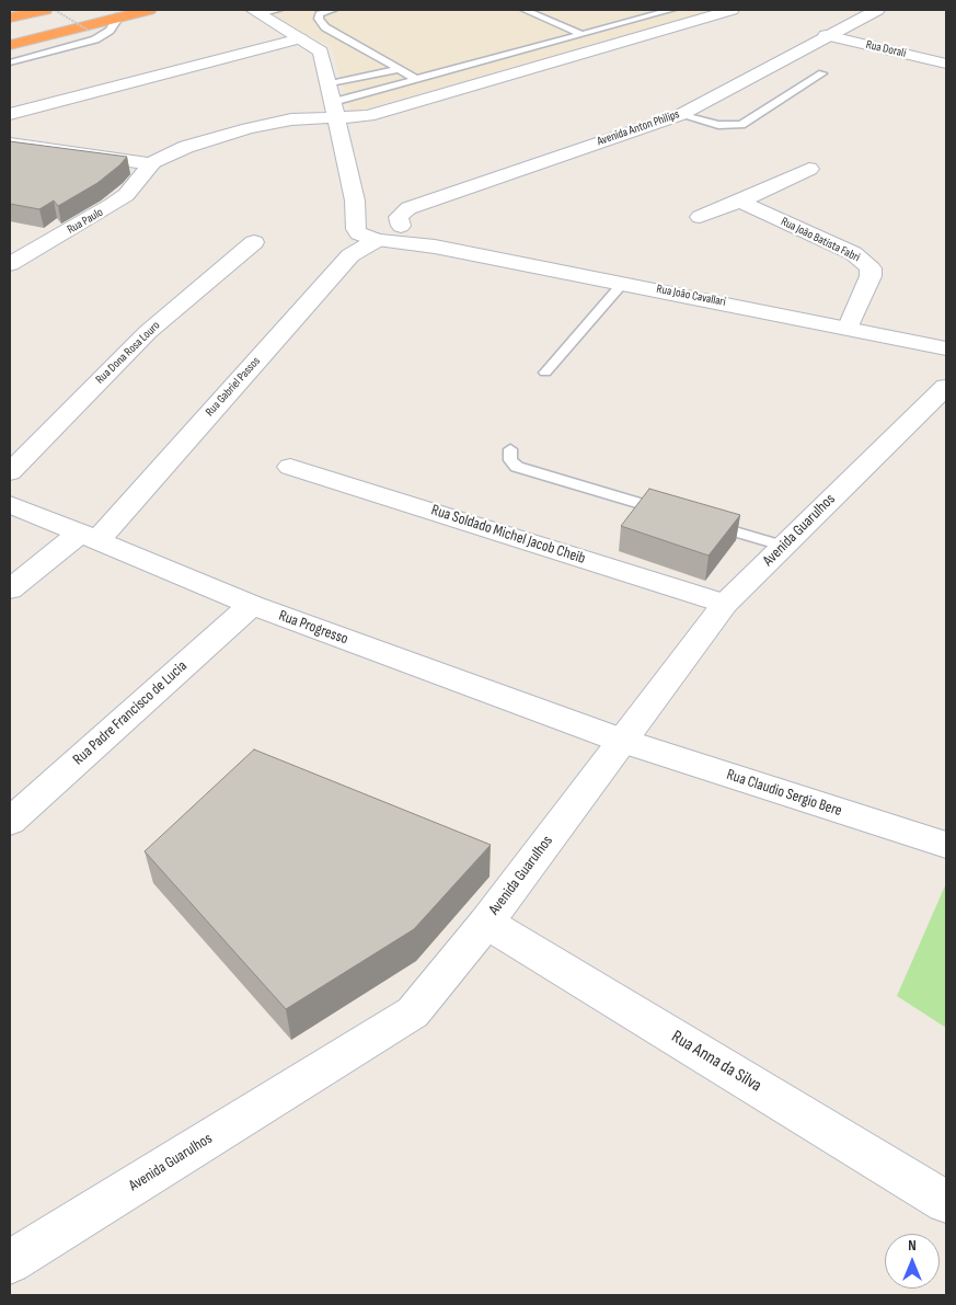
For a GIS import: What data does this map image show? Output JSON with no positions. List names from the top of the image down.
{
  "streets": {
    "street": [
      "Rua Dorali",
      "Avenida Anton Philips",
      "Rua Paulo",
      "Rua João Batista Fabri",
      "Rua João Cavallari",
      "Rua Dona Rosa Louro",
      "Rua Gabriel Passos",
      "Avenida Guarulhos",
      "Rua Soldado Michel Jacob Cheib",
      "Rua Progresso",
      "Rua Padre Francisco de Lucia",
      "Rua Claudio Sergio Bere",
      "Rua Anna da Silva"
    ]
  },
  "crossings": [
    ["Rua Dorali", "Avenida Anton Philips"],
    ["Avenida Anton Philips", "Rua João Cavallari"],
    ["Rua João Batista Fabri", "Rua João Cavallari"],
    ["Rua João Cavallari", "Rua Gabriel Passos"],
    ["Rua Gabriel Passos", "Rua Progresso"],
    ["Avenida Guarulhos", "Rua Soldado Michel Jacob Cheib"],
    ["Avenida Guarulhos", "Rua Progresso"],
    ["Avenida Guarulhos", "Rua Claudio Sergio Bere"],
    ["Avenida Guarulhos", "Rua Anna da Silva"],
    ["Rua Progresso", "Rua Padre Francisco de Lucia"],
    ["Rua Progresso", "Rua Claudio Sergio Bere"]
  ],
  "north": "top"
}
